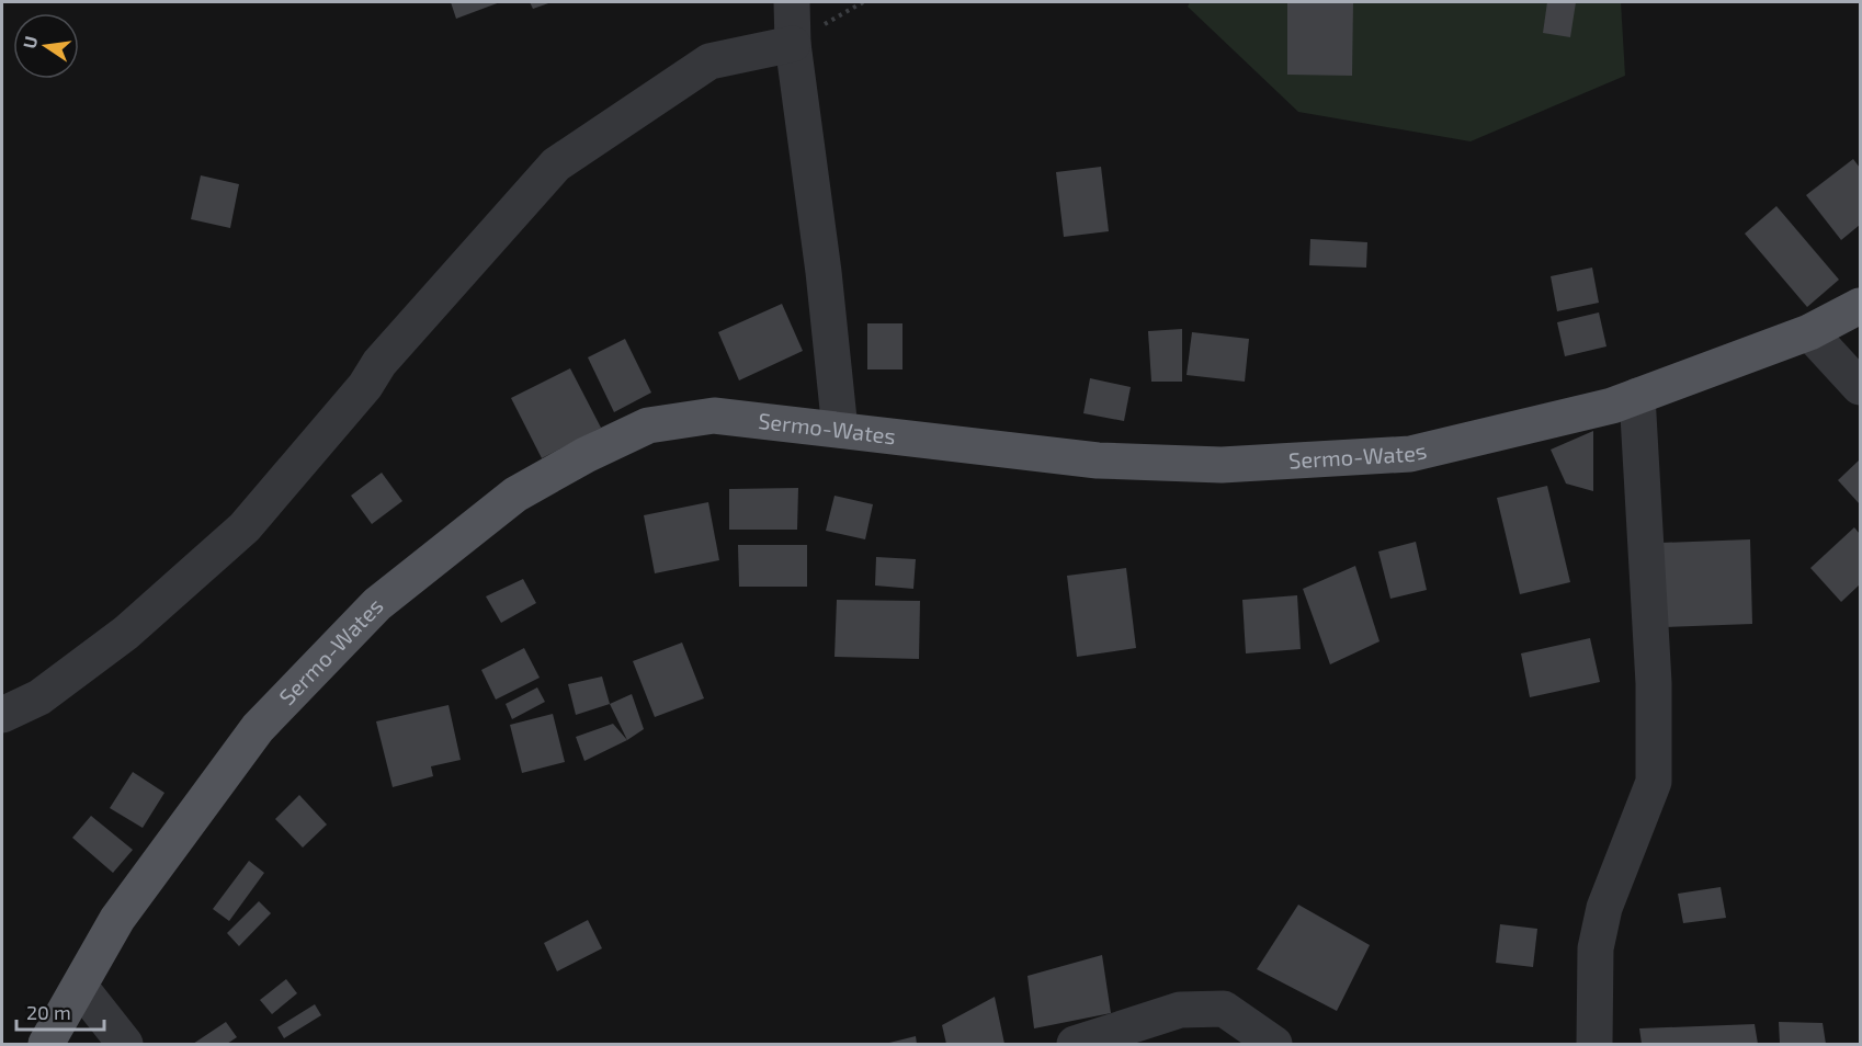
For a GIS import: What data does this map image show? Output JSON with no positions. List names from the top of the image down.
{
  "streets": {
    "main road": ["Sermo-Wates"]
  },
  "scale_bar": "20 m",
  "north": "left"
}
